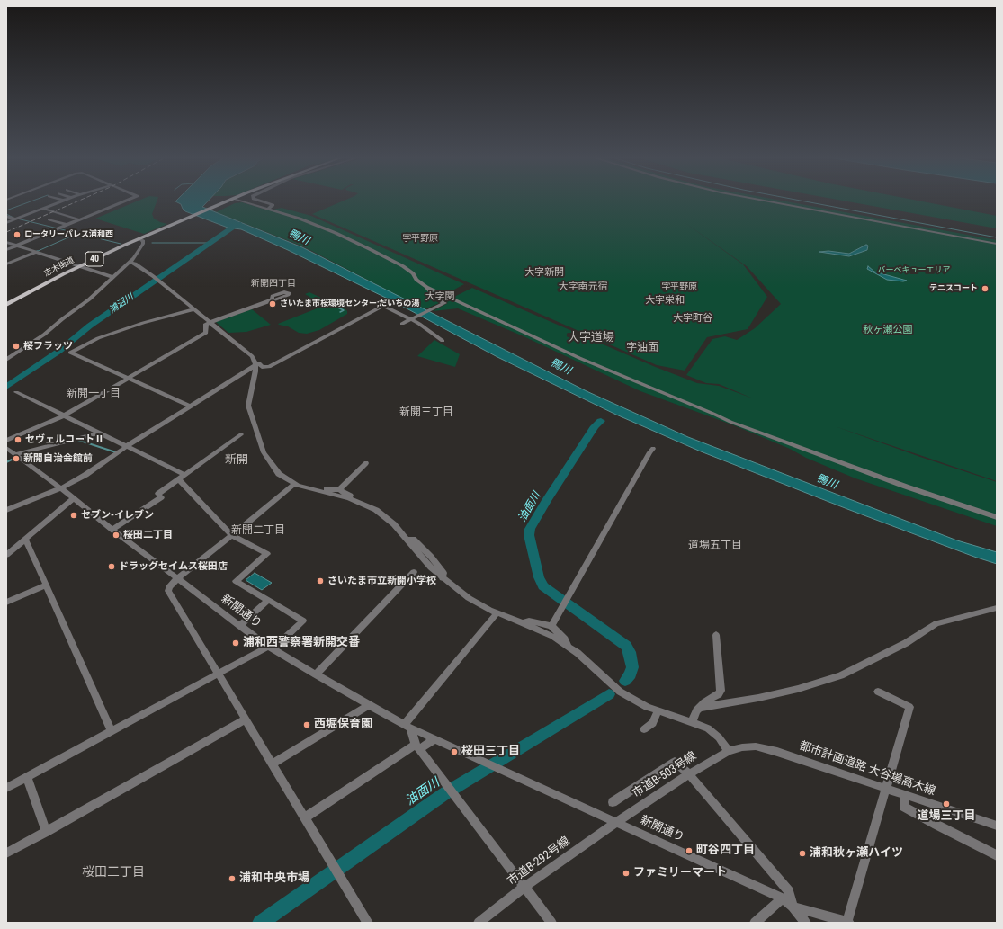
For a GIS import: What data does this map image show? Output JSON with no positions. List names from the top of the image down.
{
  "streets": {
    "main road": ["40", "志木街道"],
    "street": [
      "新開通り",
      "都市計画道路 大谷場高木線",
      "市道B-503号線",
      "市道B-292号線"
    ]
  },
  "crossings": [
    ["新開通り", "市道B-503号線"],
    ["新開通り", "市道B-292号線"],
    ["都市計画道路 大谷場高木線", "市道B-503号線"],
    ["市道B-503号線", "市道B-292号線"]
  ],
  "districts": [
    "字平野原",
    "大字新開",
    "新開四丁目",
    "大字南元宿",
    "字平野原",
    "大字関",
    "大字栄和",
    "大字町谷",
    "大字道場",
    "字油面",
    "新開一丁目",
    "新開三丁目",
    "新開",
    "新開二丁目",
    "道場五丁目",
    "桜田三丁目"
  ],
  "water": ["鴨川", "鴻沼川", "油面川"],
  "parks": ["バーベキューエリア", "秋ヶ瀬公園"],
  "places": [
    "ロータリーパレス浦和西",
    "テニスコート",
    "さいたま市桜環境センター;だいちの湯",
    "桜フラッツ",
    "セヴェルコートⅡ",
    "新開自治会館前",
    "セブン-イレブン",
    "桜田二丁目",
    "ドラッグセイムス桜田店",
    "さいたま市立新開小学校",
    "浦和西警察署新開交番",
    "西堀保育園",
    "桜田三丁目",
    "道場三丁目",
    "町谷四丁目",
    "浦和秋ヶ瀬ハイツ",
    "ファミリーマート",
    "浦和中央市場"
  ]
}
